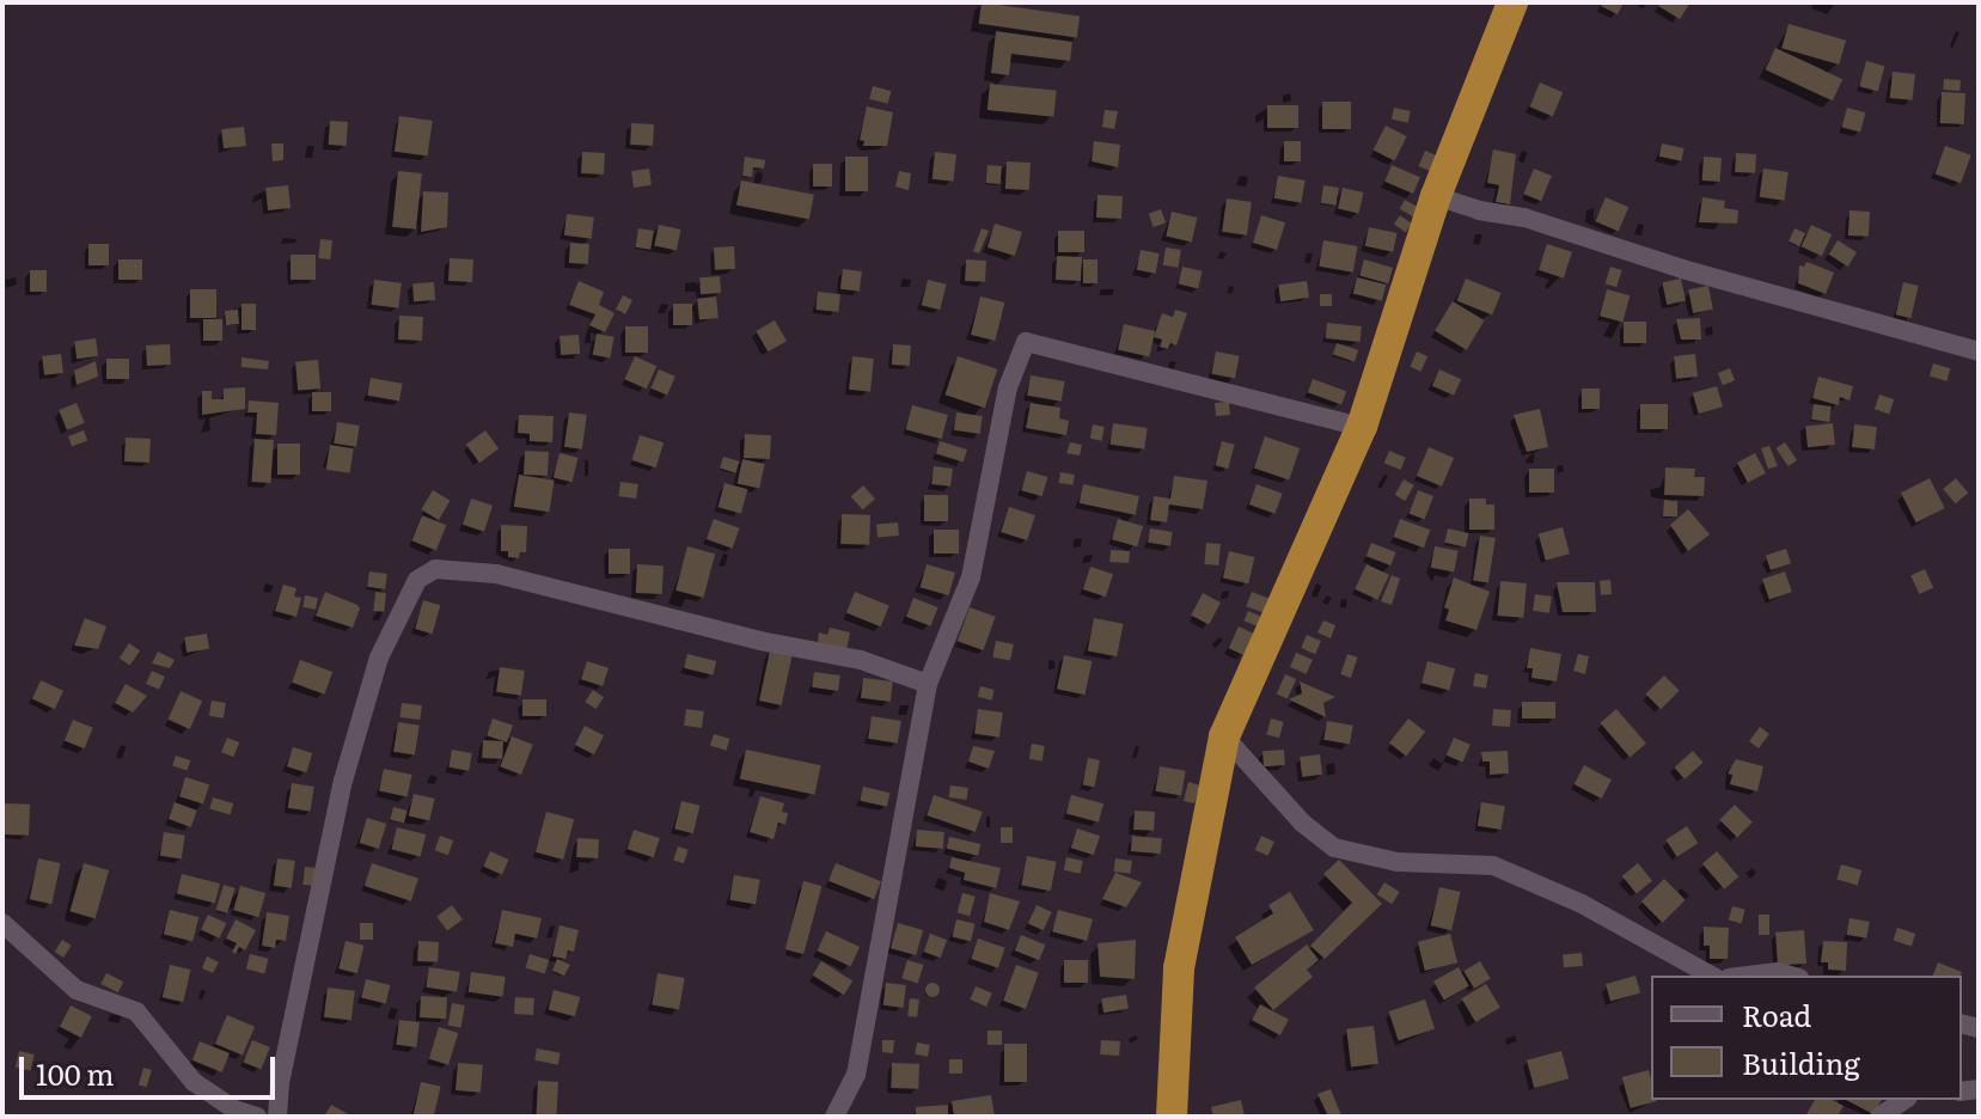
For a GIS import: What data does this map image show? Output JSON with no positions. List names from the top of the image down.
{
  "legend": ["Road", "Building"],
  "scale_bar": "100 m"
}
